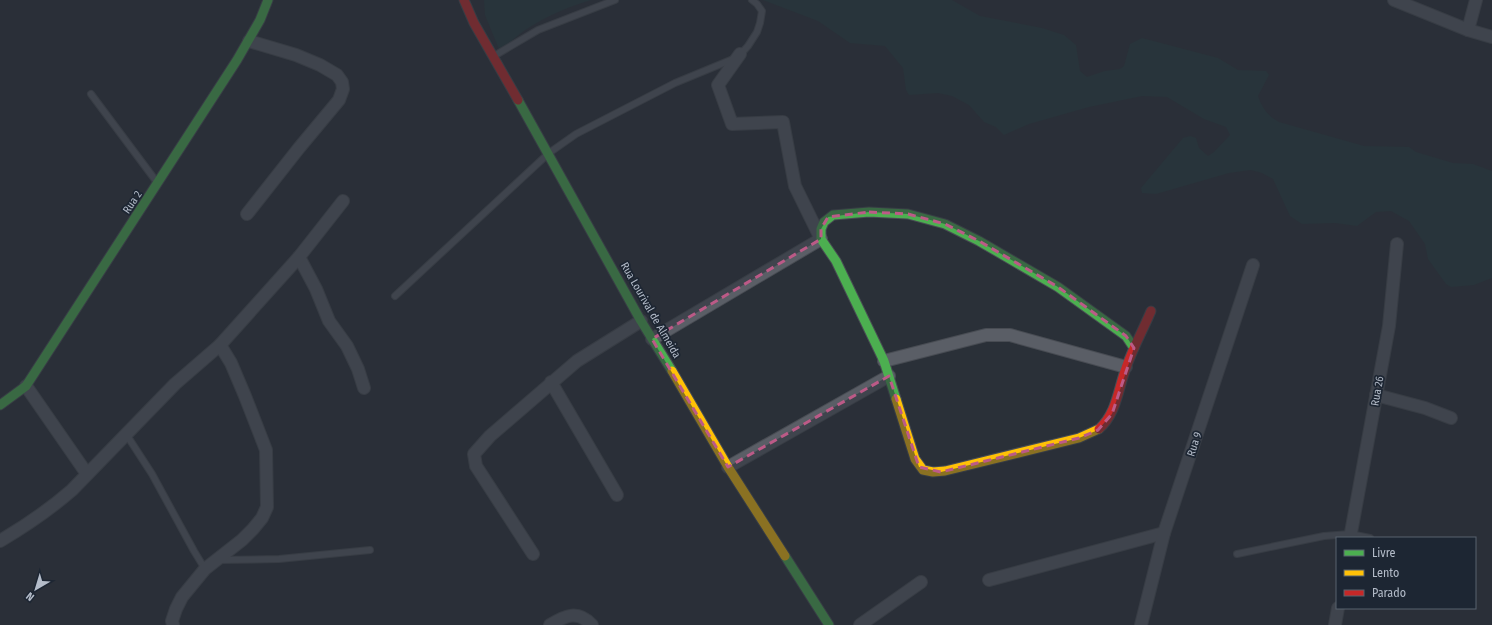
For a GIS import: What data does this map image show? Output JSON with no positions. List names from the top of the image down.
{
  "streets": {
    "street": [
      "Rua 2",
      "Rua Lourival de Almeida",
      "Rua 26",
      "Rua 9"
    ]
  },
  "legend": ["Livre", "Lento", "Parado"],
  "north": "bottom left"
}
